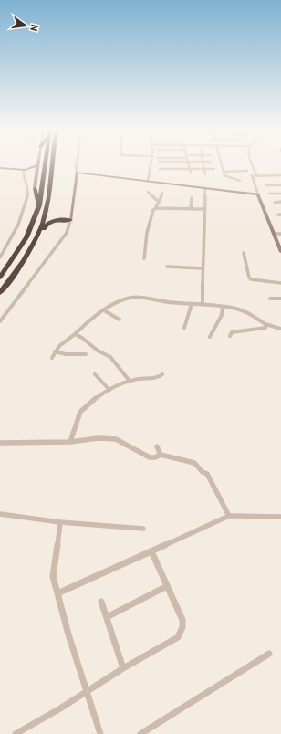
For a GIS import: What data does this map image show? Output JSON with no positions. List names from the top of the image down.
{
  "north": "right"
}
